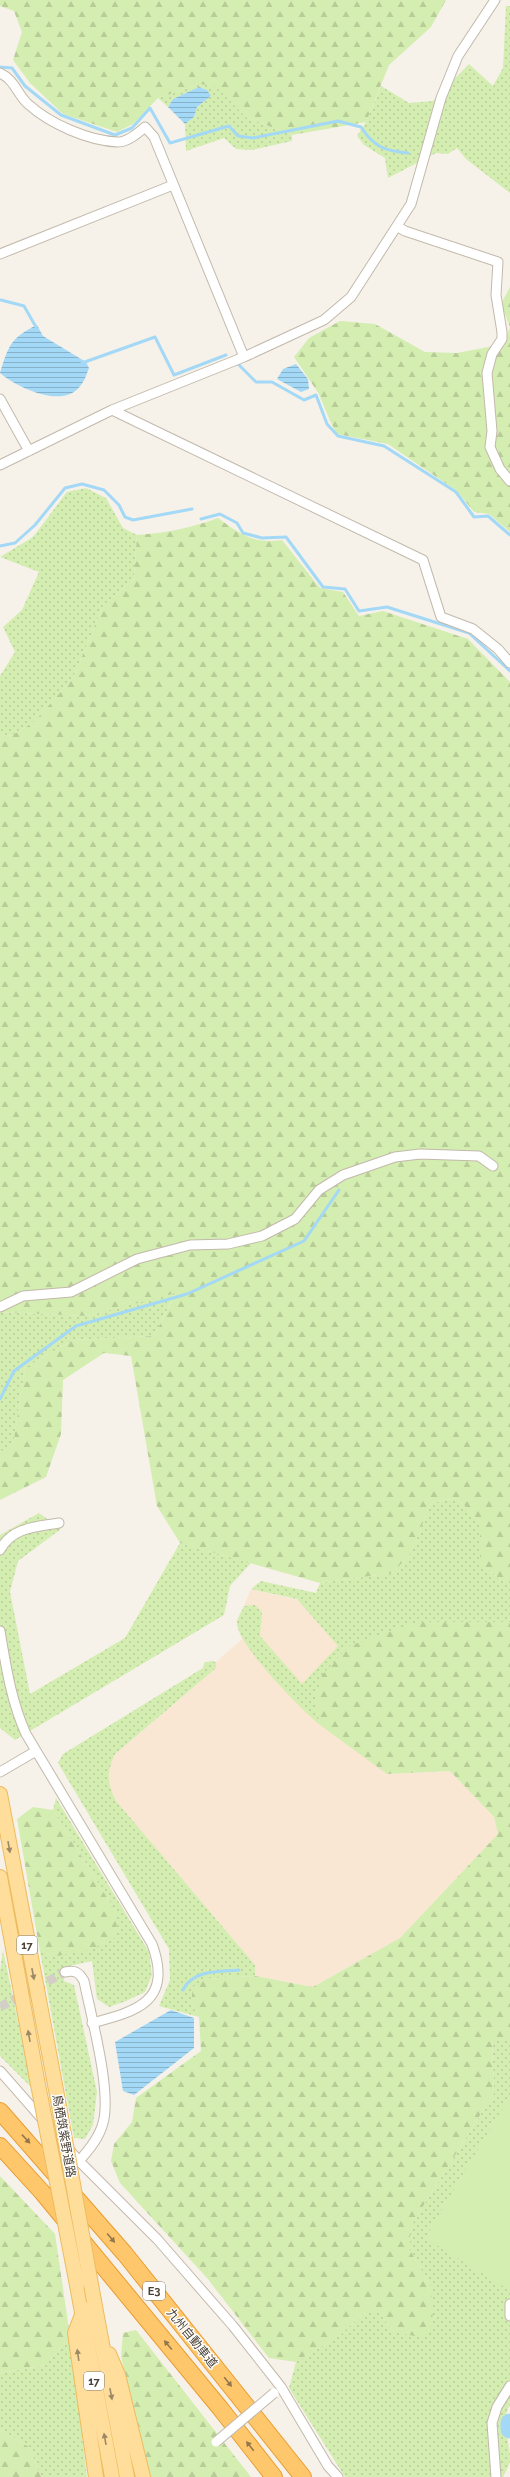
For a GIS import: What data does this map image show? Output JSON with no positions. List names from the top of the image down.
{
  "streets": {
    "highway": ["E3", "九州自動車道"],
    "main road": ["17", "鳥栖筑紫野道路"]
  }
}
